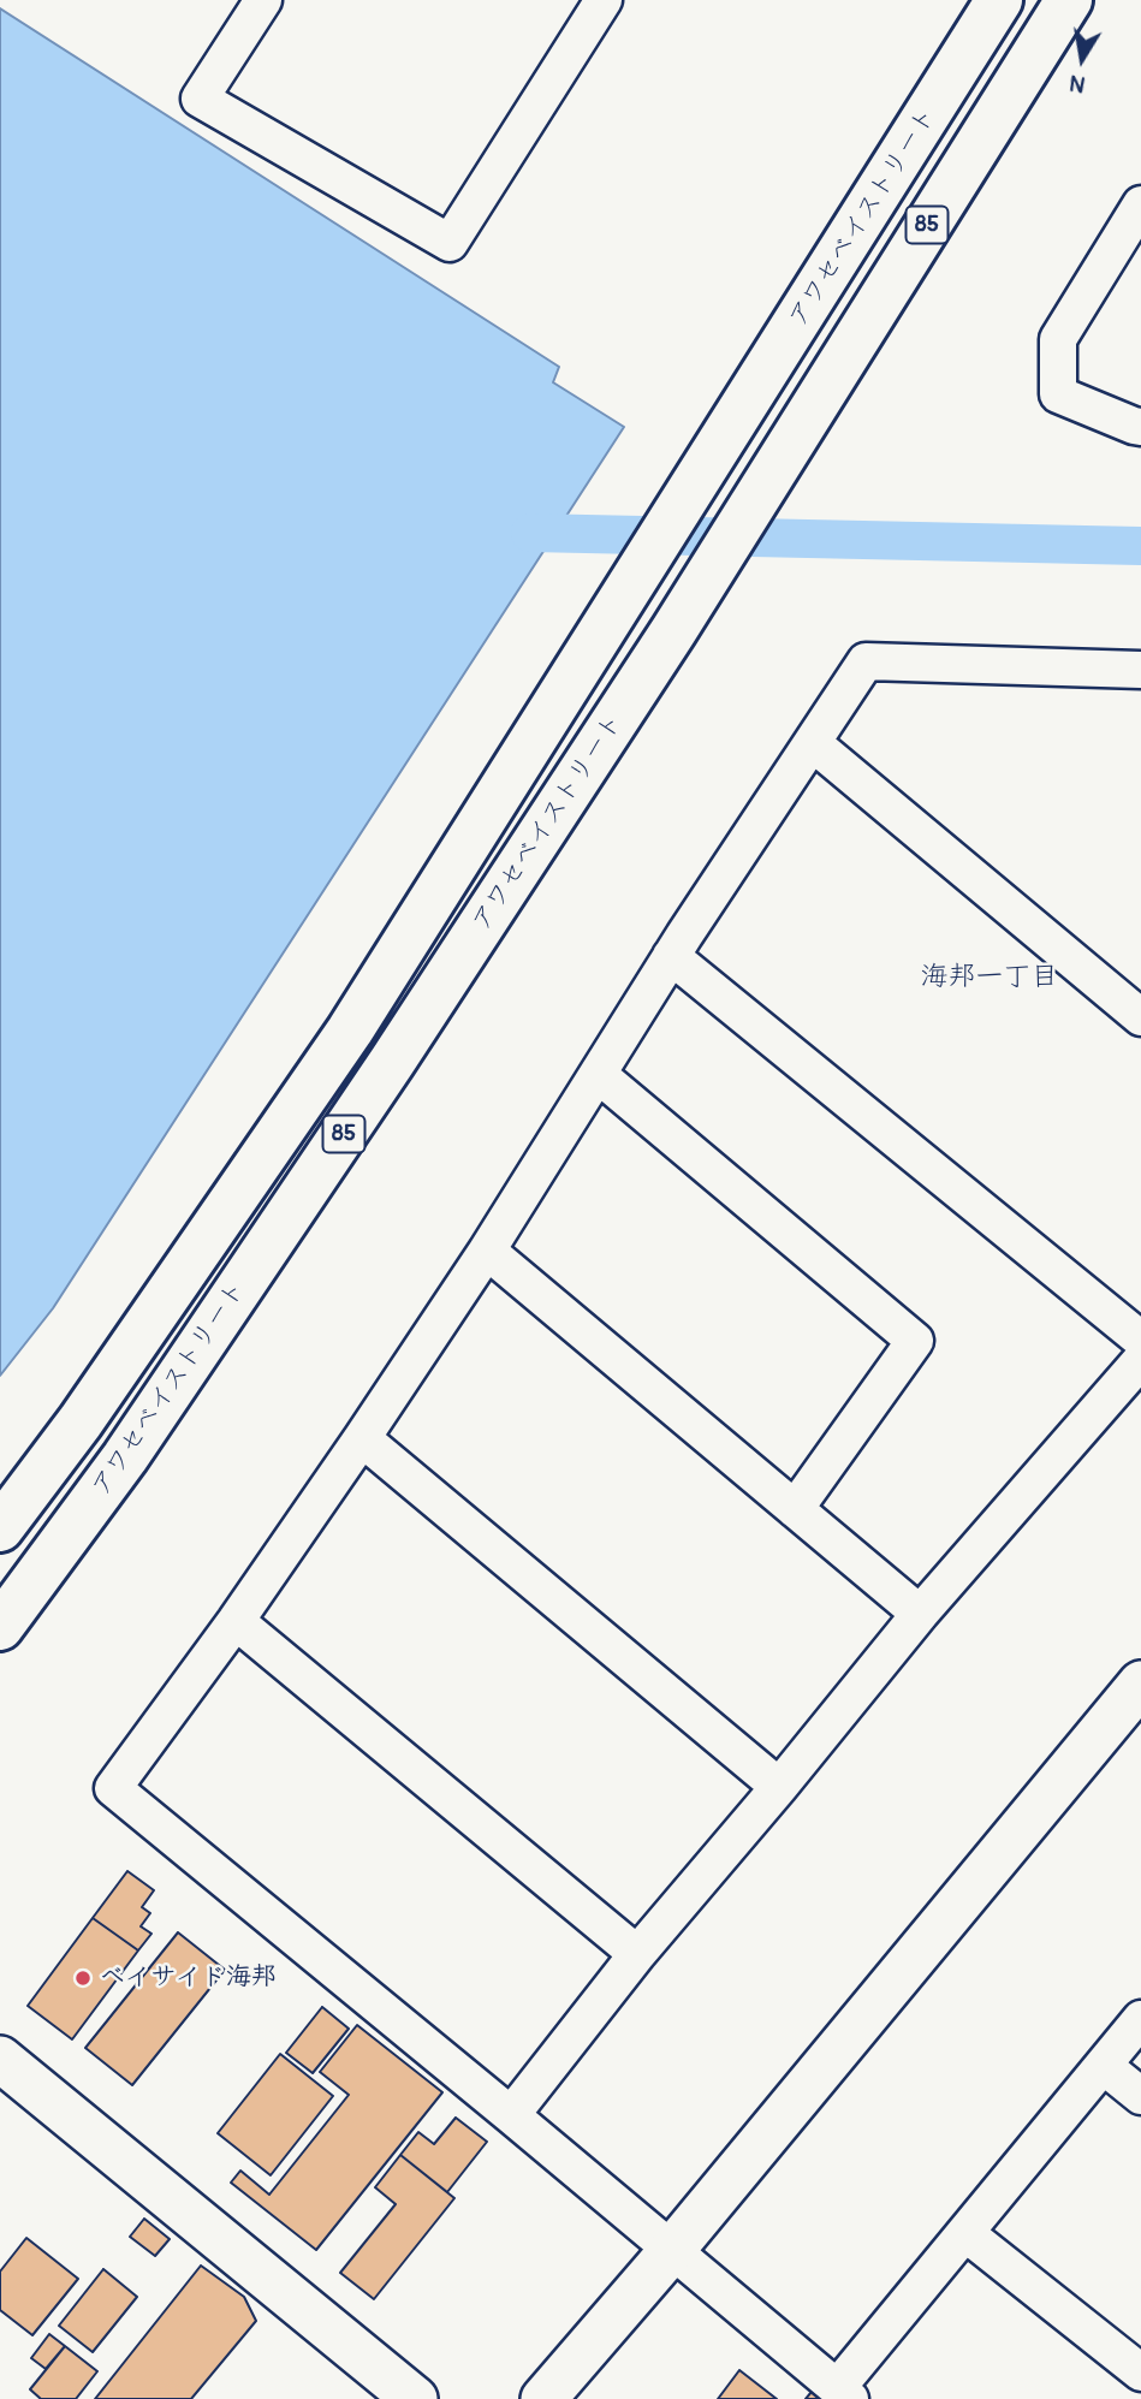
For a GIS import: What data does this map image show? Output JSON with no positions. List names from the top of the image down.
{
  "streets": {
    "main road": ["アワセベイストリート", "85"]
  },
  "districts": ["海邦一丁目"],
  "places": ["ベイサイド海邦"],
  "north": "bottom"
}
